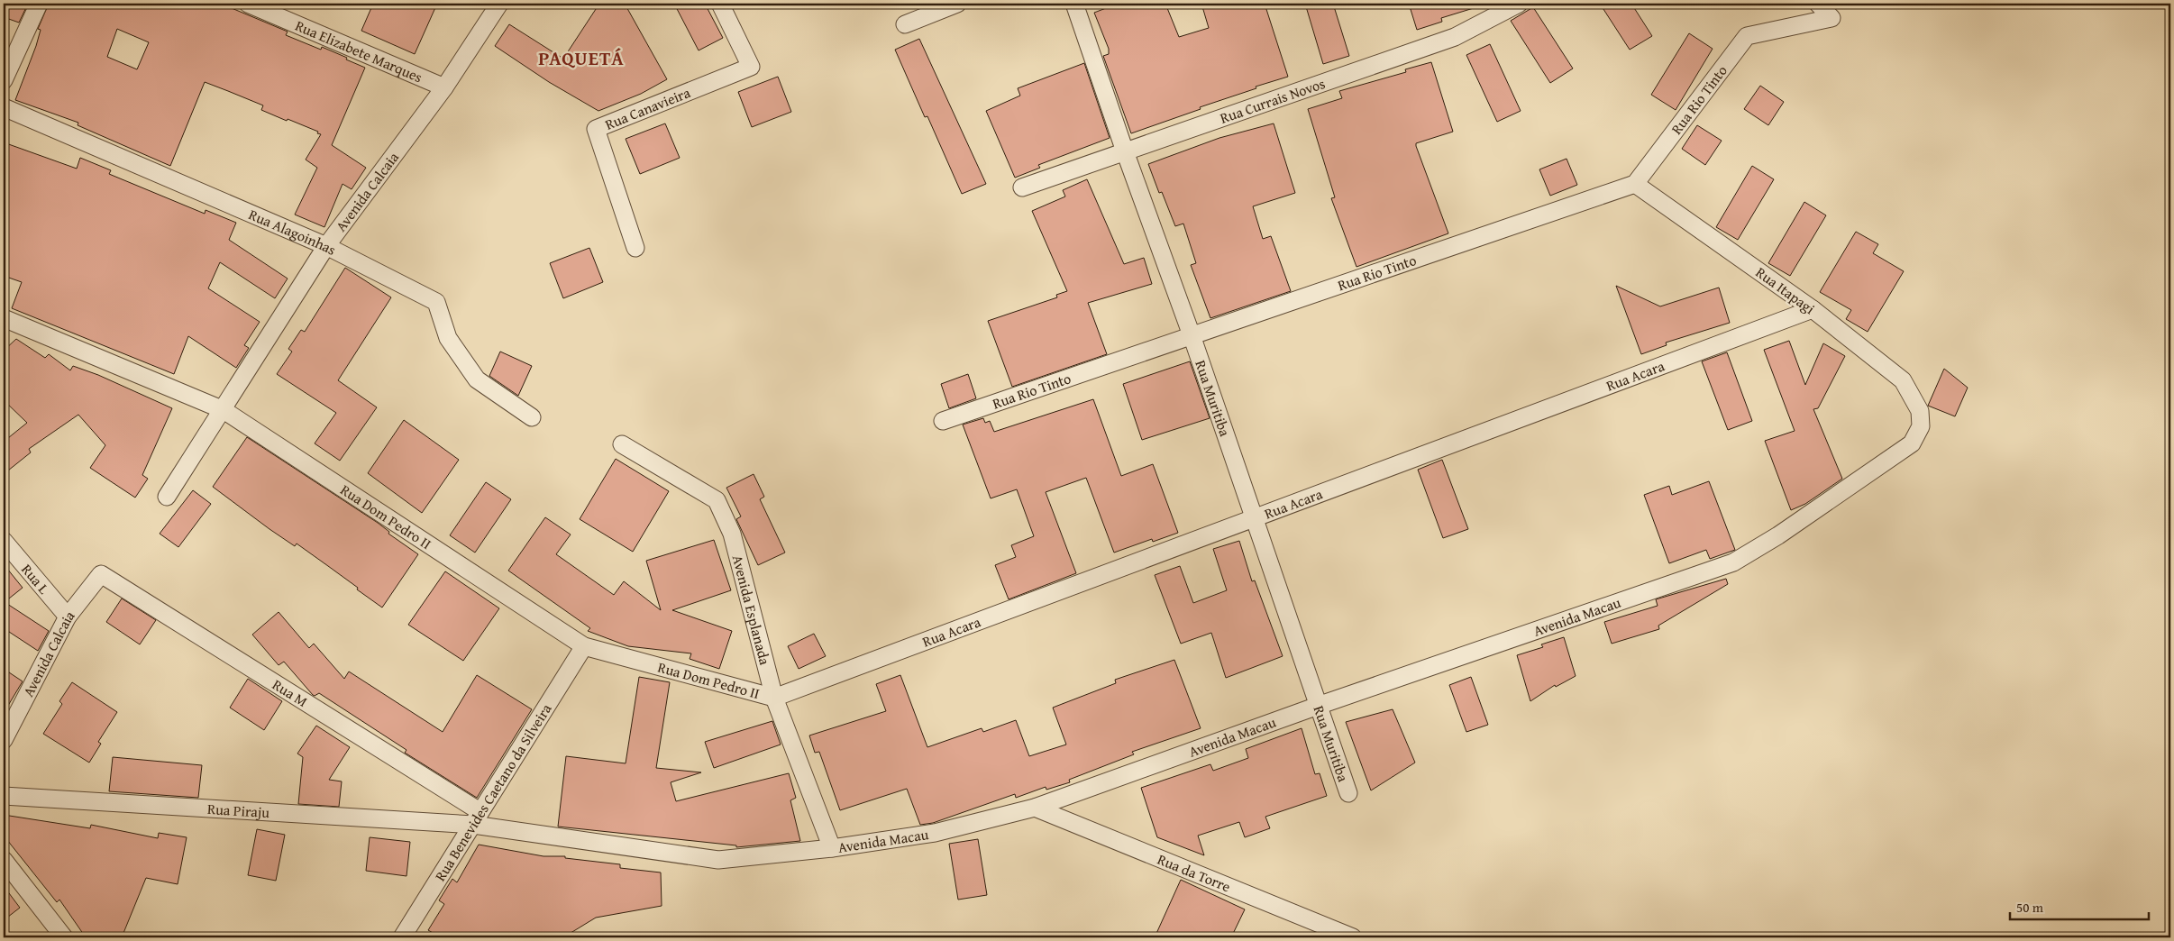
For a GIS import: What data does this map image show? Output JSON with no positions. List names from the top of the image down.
{
  "streets": {
    "street": [
      "Rua Elizabete Marques",
      "Rua Currais Novos",
      "Rua Rio Tinto",
      "Rua Canavieira",
      "Avenida Calcaia",
      "Rua Alagoinhas",
      "Rua Itapagi",
      "Rua Acara",
      "Rua Muritiba",
      "Rua Dom Pedro II",
      "Rua L",
      "Avenida Esplanada",
      "Avenida Macau",
      "Rua M",
      "Rua Benevides Caetano da Silveira",
      "Rua Piraju",
      "Rua da Torre"
    ]
  },
  "crossings": [
    ["Rua Elizabete Marques", "Avenida Calcaia"],
    ["Rua Currais Novos", "Rua Muritiba"],
    ["Rua Rio Tinto", "Rua Itapagi"],
    ["Rua Rio Tinto", "Rua Muritiba"],
    ["Avenida Calcaia", "Rua Alagoinhas"],
    ["Avenida Calcaia", "Rua Dom Pedro II"],
    ["Avenida Calcaia", "Rua L"],
    ["Avenida Calcaia", "Rua M"],
    ["Rua Itapagi", "Rua Acara"],
    ["Rua Itapagi", "Avenida Macau"],
    ["Rua Acara", "Rua Muritiba"],
    ["Rua Acara", "Rua Dom Pedro II"],
    ["Rua Acara", "Avenida Esplanada"],
    ["Rua Muritiba", "Avenida Macau"],
    ["Rua Dom Pedro II", "Avenida Esplanada"],
    ["Rua Dom Pedro II", "Rua Benevides Caetano da Silveira"],
    ["Avenida Esplanada", "Avenida Macau"],
    ["Avenida Macau", "Rua M"],
    ["Avenida Macau", "Rua Benevides Caetano da Silveira"],
    ["Avenida Macau", "Rua Piraju"],
    ["Avenida Macau", "Rua da Torre"],
    ["Rua M", "Rua Benevides Caetano da Silveira"],
    ["Rua M", "Rua Piraju"],
    ["Rua Benevides Caetano da Silveira", "Rua Piraju"]
  ],
  "districts": ["PAQUETÁ"],
  "scale_bar": "50 m"
}
